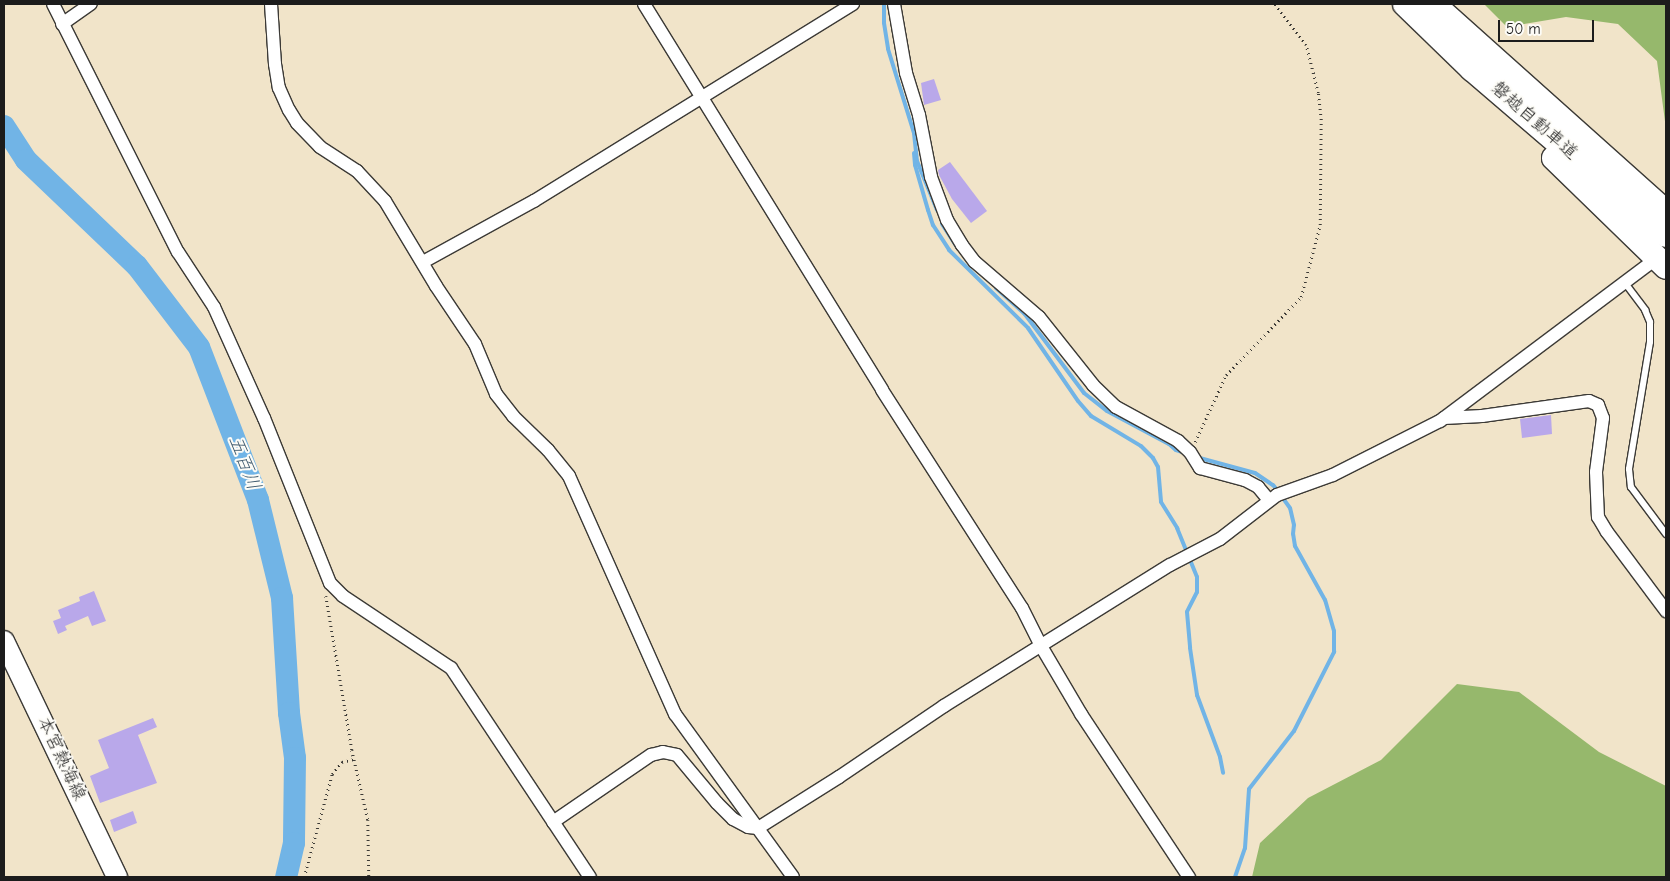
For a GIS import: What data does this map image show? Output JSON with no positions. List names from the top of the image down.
{
  "streets": {
    "highway": ["磐越自動車道"],
    "main road": ["本宮熱海線"]
  },
  "water": ["五百川"],
  "scale_bar": "50 m"
}
